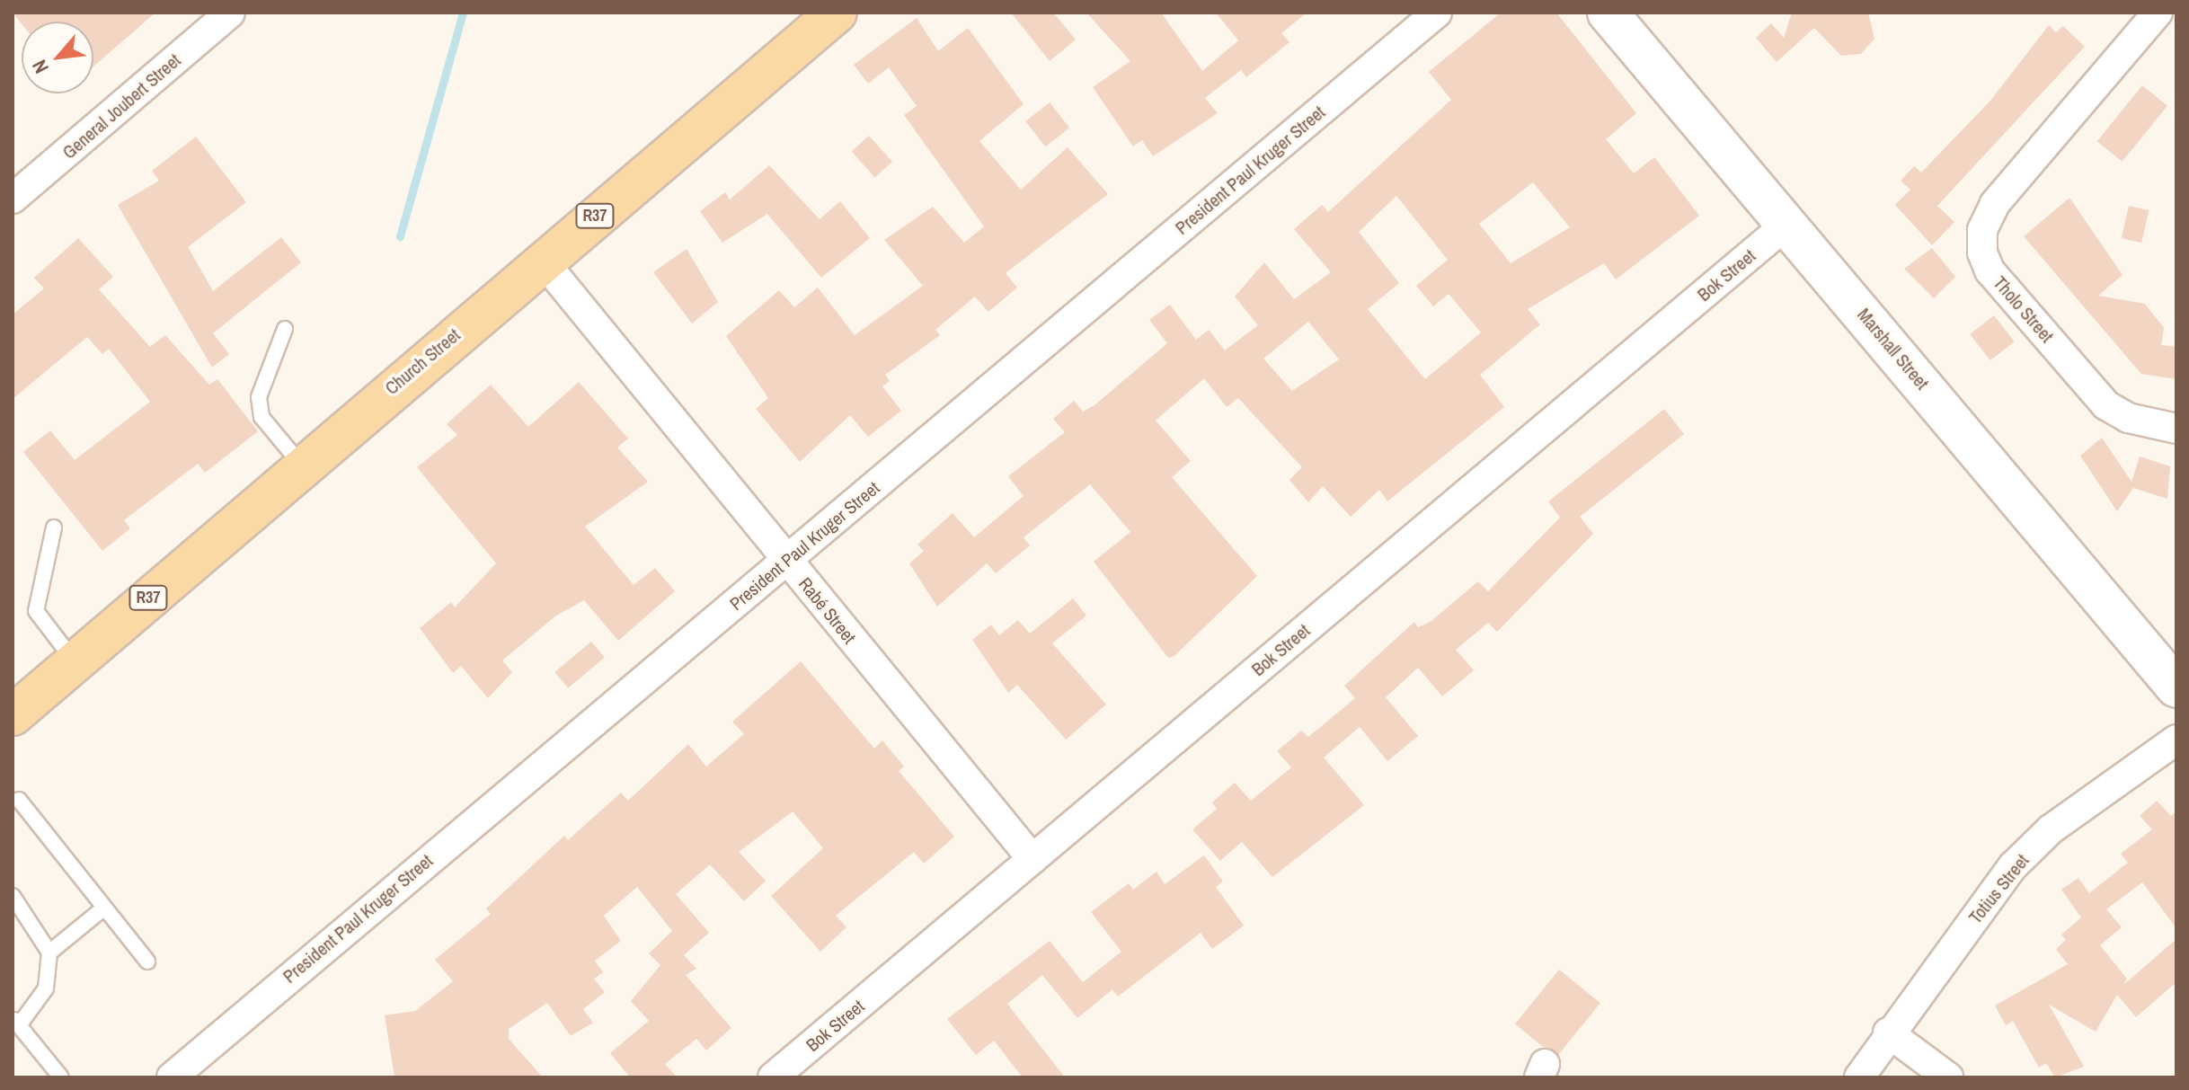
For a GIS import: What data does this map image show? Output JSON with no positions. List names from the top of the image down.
{
  "streets": {
    "main road": ["R37", "Church Street"],
    "street": [
      "General Joubert Street",
      "President Paul Kruger Street",
      "Bok Street",
      "Tholo Street",
      "Marshall Street",
      "Rabé Street",
      "Totius Street"
    ]
  },
  "crossings": [
    ["President Paul Kruger Street", "Rabé Street"],
    ["Bok Street", "Marshall Street"],
    ["Bok Street", "Rabé Street"],
    ["Church Street", "Rabé Street"]
  ],
  "north": "bottom left"
}
